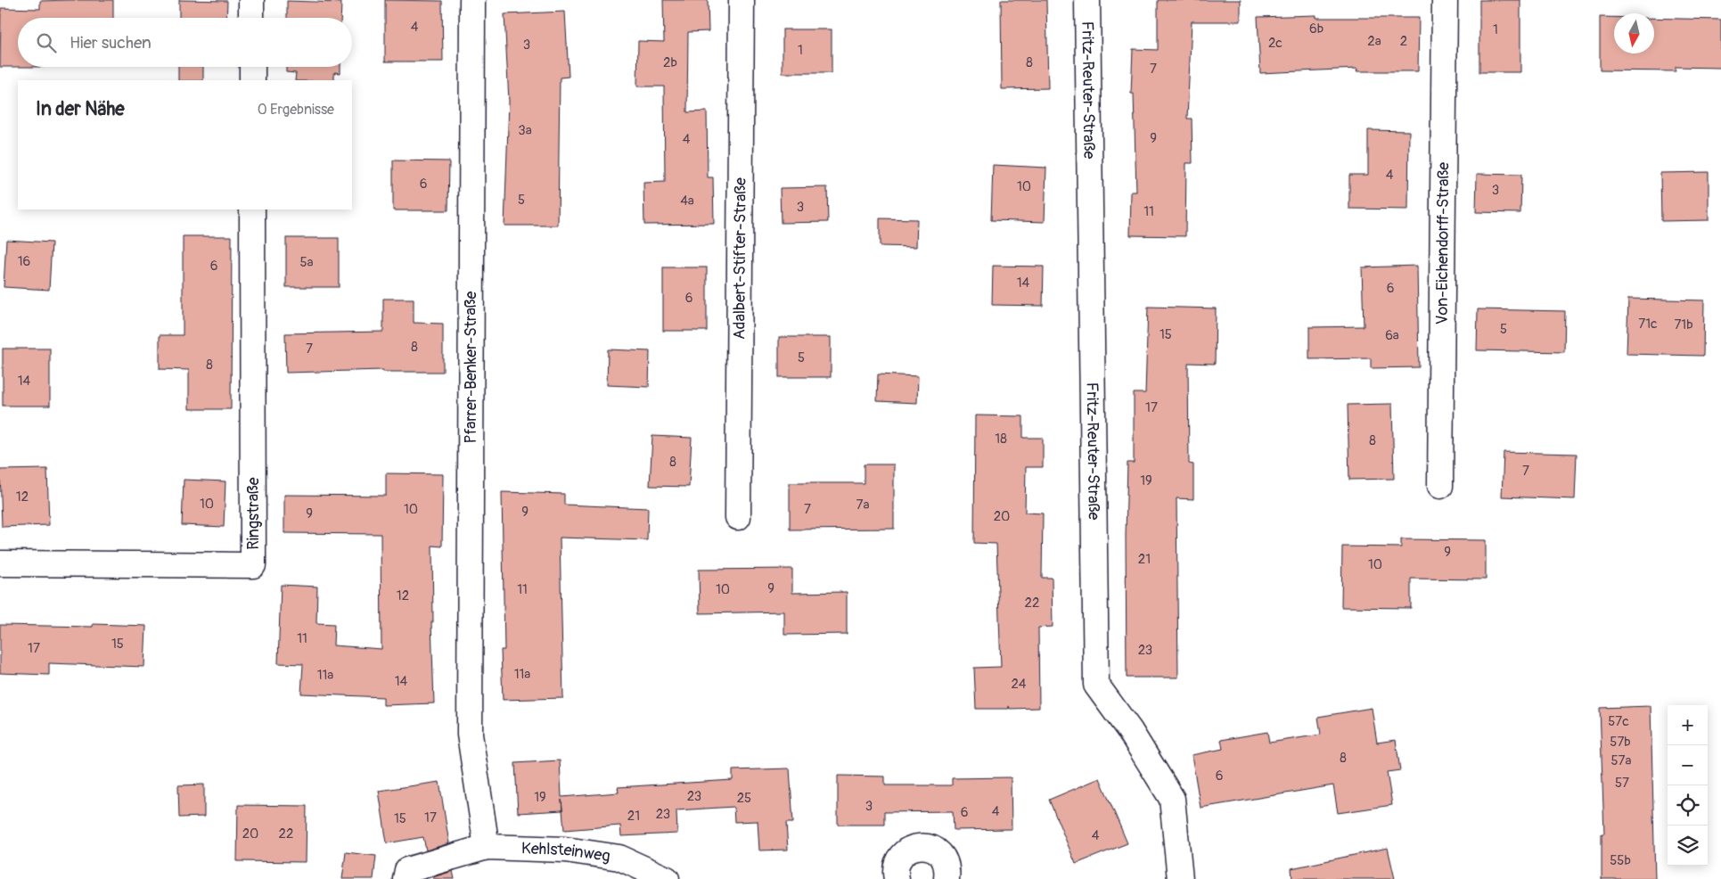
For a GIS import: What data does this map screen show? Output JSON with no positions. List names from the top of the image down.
{
  "streets": {
    "street": [
      "Fritz-Reuter-Straße",
      "Von-Eichendorff-Straße",
      "Adalbert-Stifter-Straße",
      "Pfarrer-Benker-Straße",
      "Ringstraße",
      "Kehlsteinweg"
    ]
  },
  "crossings": [
    ["Pfarrer-Benker-Straße", "Kehlsteinweg"]
  ],
  "house_numbers": [
    "4",
    "6b",
    "1",
    "2a",
    "2",
    "2c",
    "3",
    "1",
    "2b",
    "8",
    "7",
    "3a",
    "9",
    "4",
    "4",
    "6",
    "10",
    "3",
    "5",
    "4a",
    "3",
    "11",
    "16",
    "5a",
    "6",
    "14",
    "6",
    "6",
    "71c",
    "71b",
    "5",
    "15",
    "6a",
    "8",
    "7",
    "5",
    "8",
    "14",
    "17",
    "18",
    "8",
    "8",
    "7",
    "19",
    "12",
    "10",
    "7a",
    "10",
    "7",
    "9",
    "9",
    "20",
    "9",
    "21",
    "10",
    "9",
    "11",
    "10",
    "12",
    "22",
    "11",
    "15",
    "17",
    "23",
    "11a",
    "11a",
    "14",
    "24",
    "57c",
    "57b",
    "8",
    "57a",
    "6",
    "57",
    "23",
    "19",
    "25",
    "3",
    "4",
    "6",
    "23",
    "21",
    "17",
    "15",
    "20",
    "22",
    "4",
    "55b"
  ],
  "north": "bottom",
  "page": {
    "search": "Hier suchen",
    "heading": ["In der Nähe", "0 Ergebnisse"],
    "map_buttons": ["+", "−"]
  }
}
